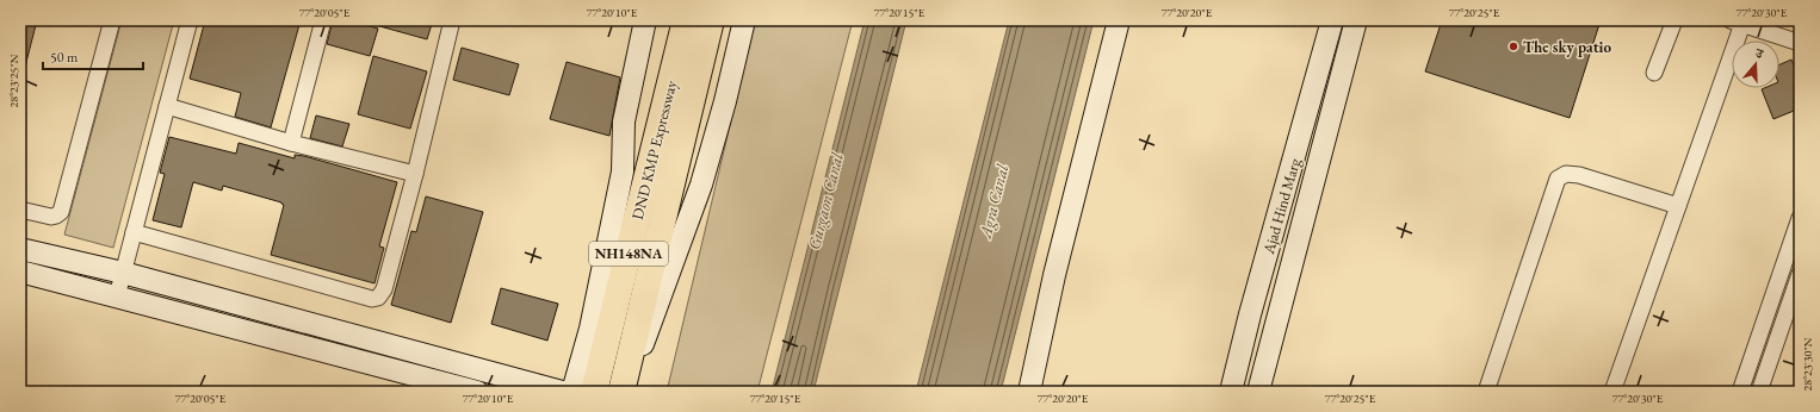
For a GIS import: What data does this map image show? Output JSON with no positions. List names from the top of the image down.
{
  "streets": {
    "highway": ["DND KMP Expressway", "NH148NA"],
    "street": ["Ajad Hind Marg"]
  },
  "water": ["Gurgaon Canal", "Agra Canal"],
  "places": ["The sky patio"],
  "scale_bar": "50 m",
  "north": "top",
  "coordinates": [
    "77°20'05\"E",
    "77°20'10\"E",
    "77°20'15\"E",
    "77°20'20\"E",
    "77°20'25\"E",
    "77°20'30\"E",
    "28°23'25\"N",
    "28°23'30\"N"
  ]
}
